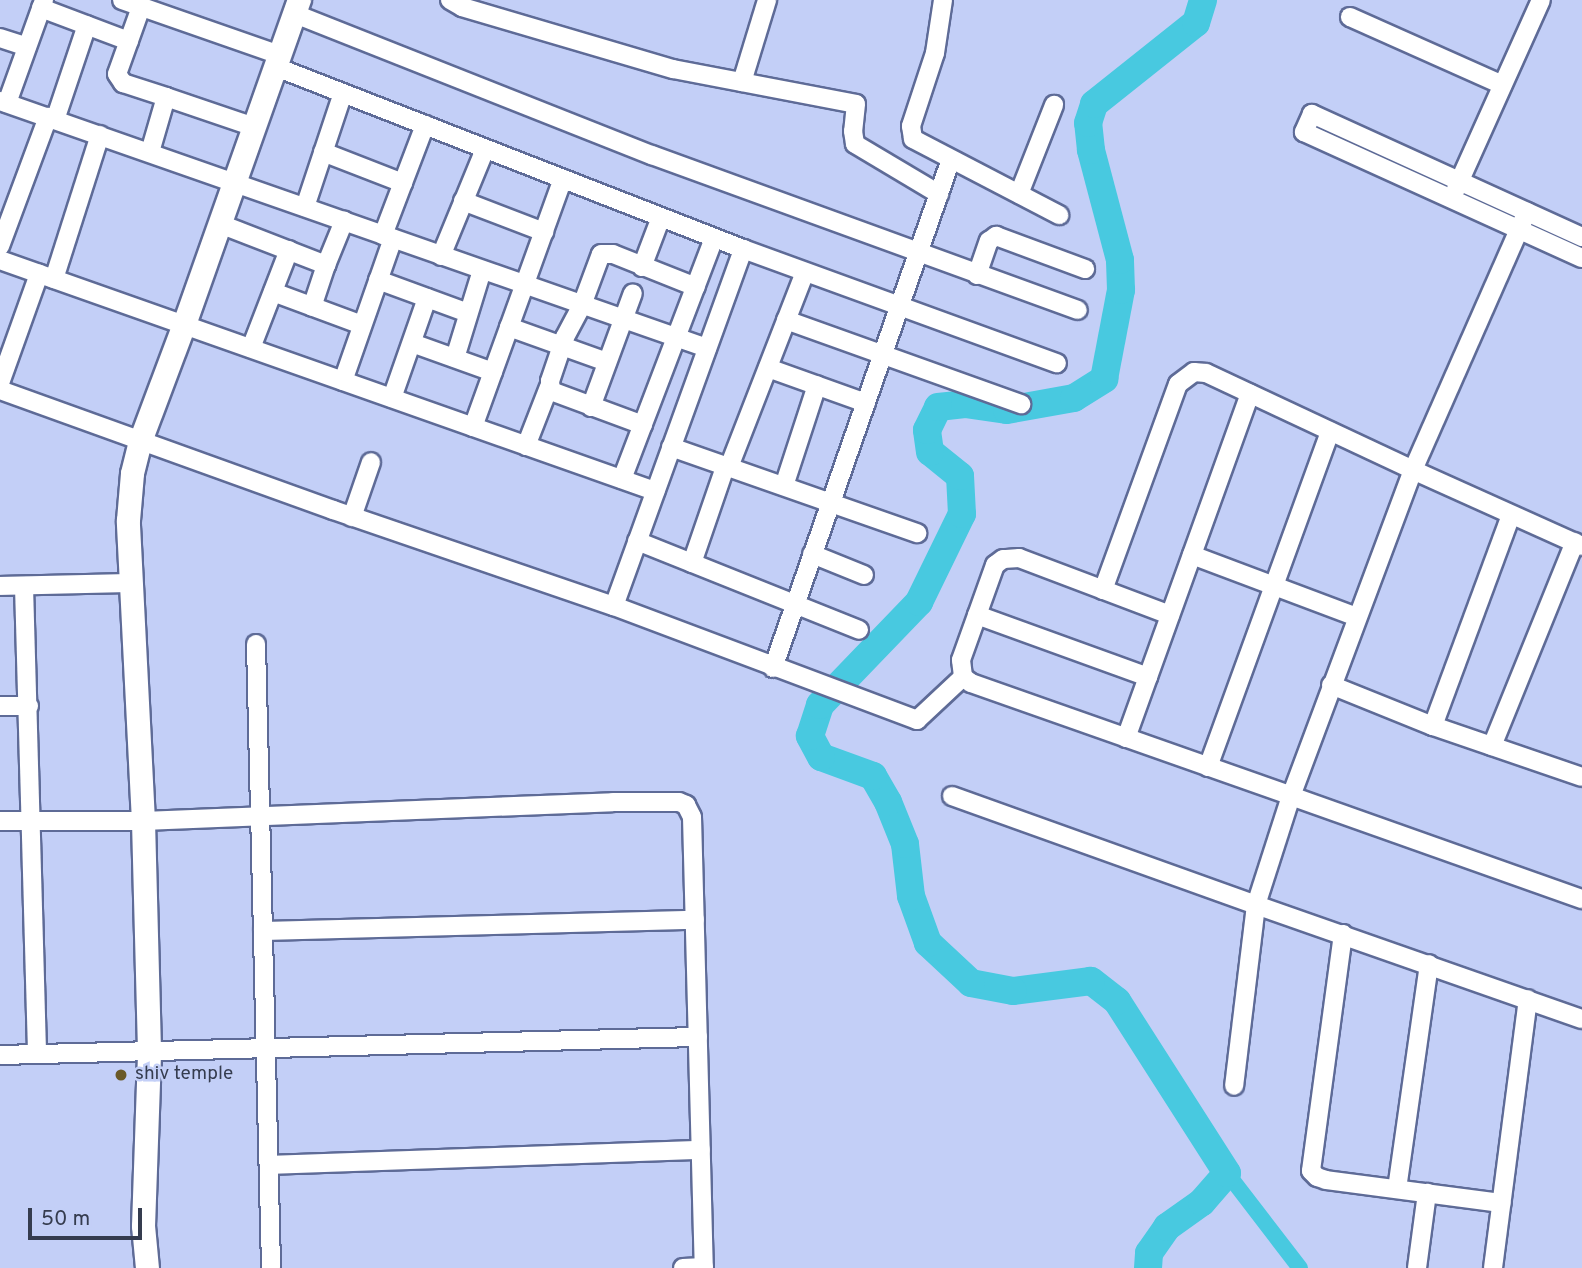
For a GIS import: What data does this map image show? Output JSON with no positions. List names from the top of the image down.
{
  "places": ["shiv temple"],
  "scale_bar": "50 m"
}
